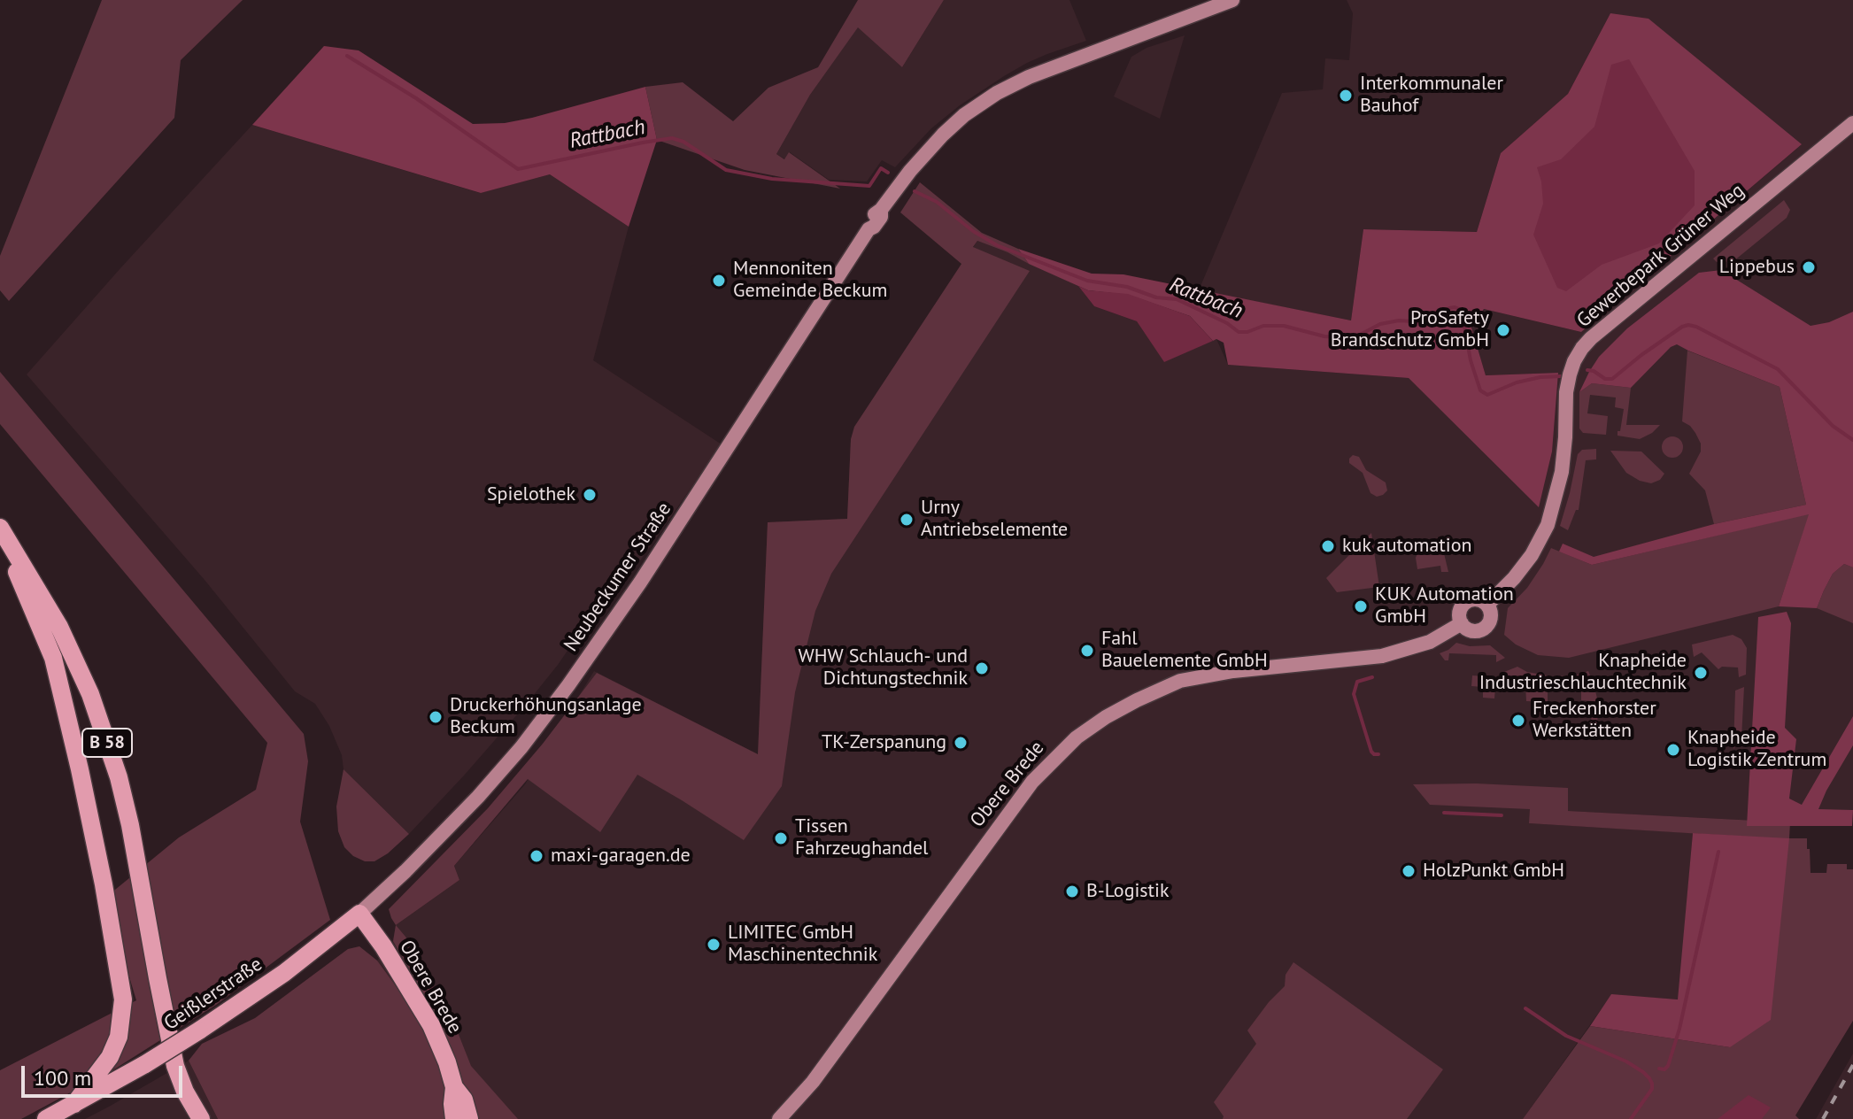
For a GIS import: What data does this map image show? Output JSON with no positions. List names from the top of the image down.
{
  "streets": {
    "main road": ["B 58", "Obere Brede", "Geißlerstraße"],
    "street": ["Gewerbepark Grüner Weg", "Neubeckumer Straße"]
  },
  "crossings": [
    ["Gewerbepark Grüner Weg", "Obere Brede"],
    ["Neubeckumer Straße", "Obere Brede"],
    ["Neubeckumer Straße", "Geißlerstraße"],
    ["Obere Brede", "Geißlerstraße"]
  ],
  "water": ["Rattbach"],
  "places": [
    "Interkommunaler Bauhof",
    "Lippebus",
    "Mennoniten Gemeinde Beckum",
    "ProSafety Brandschutz GmbH",
    "Spielothek",
    "Urny Antriebselemente",
    "kuk automation",
    "KUK Automation GmbH",
    "Fahl Bauelemente GmbH",
    "WHW Schlauch- und Dichtungstechnik",
    "Knapheide Industrieschlauchtechnik",
    "Druckerhöhungsanlage Beckum",
    "Freckenhorster Werkstätten",
    "TK-Zerspanung",
    "Knapheide Logistik Zentrum",
    "Tissen Fahrzeughandel",
    "maxi-garagen.de",
    "HolzPunkt GmbH",
    "B-Logistik",
    "LIMITEC GmbH Maschinentechnik"
  ],
  "scale_bar": "100 m"
}
